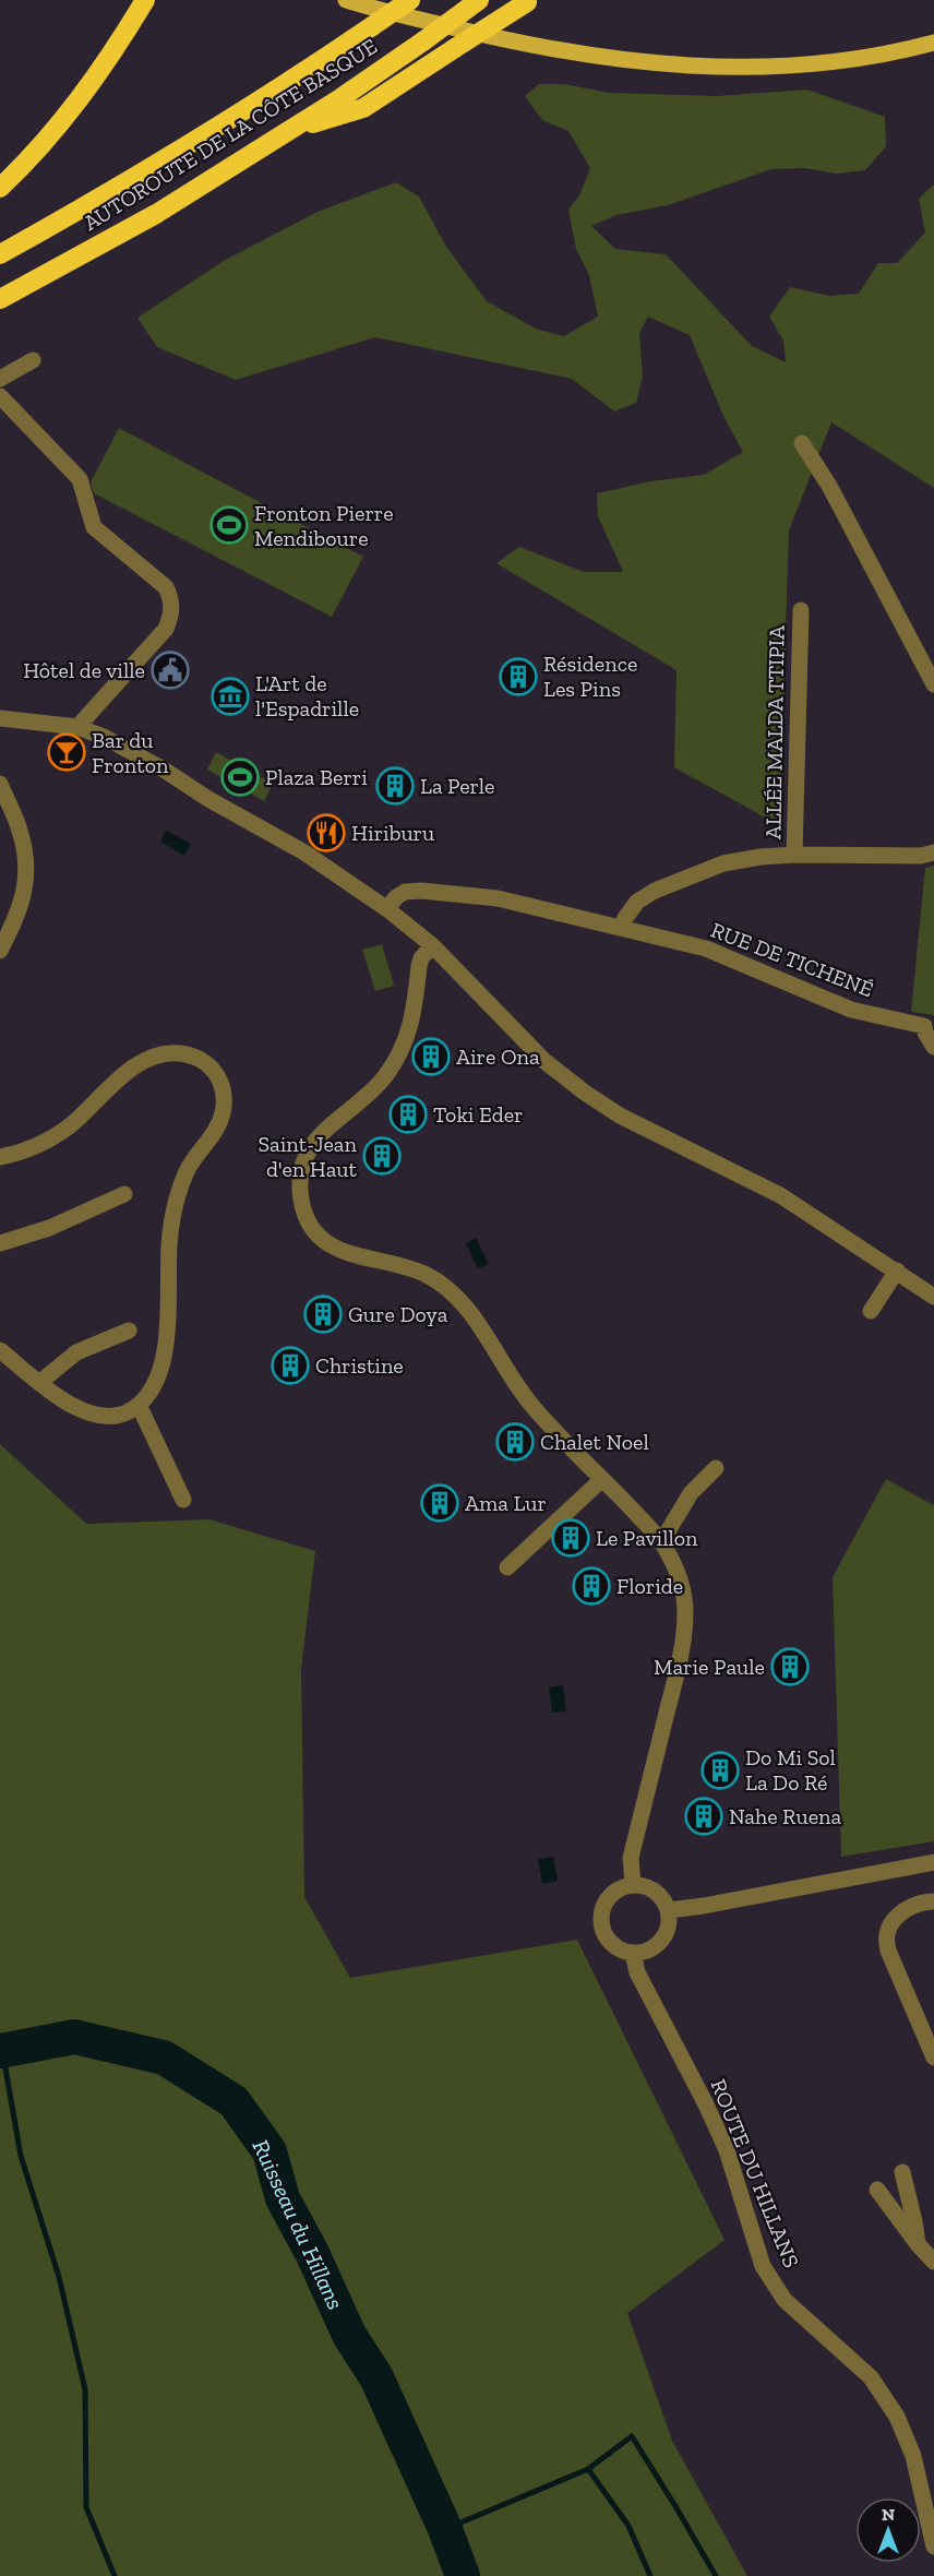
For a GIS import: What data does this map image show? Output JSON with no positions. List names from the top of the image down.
{
  "streets": {
    "highway": ["AUTOROUTE DE LA CÔTE BASQUE"],
    "street": ["ALLÉE MALDA TTIPIA", "RUE DE TICHENÉ", "ROUTE DU HILLANS"]
  },
  "water": ["Ruisseau du Hillans"],
  "places": {
    "sports": ["Fronton Pierre Mendiboure", "Plaza Berri"],
    "public building": ["Hôtel de ville"],
    "building": [
      "Résidence Les Pins",
      "La Perle",
      "Aire Ona",
      "Toki Eder",
      "Saint-Jean d'en Haut",
      "Gure Doya",
      "Christine",
      "Chalet Noel",
      "Ama Lur",
      "Le Pavillon",
      "Floride",
      "Marie Paule",
      "Do Mi Sol La Do Ré",
      "Nahe Ruena"
    ],
    "museum": ["L'Art de l'Espadrille"],
    "bar": ["Bar du Fronton"],
    "restaurant": ["Hiriburu"]
  },
  "north": "top"
}
